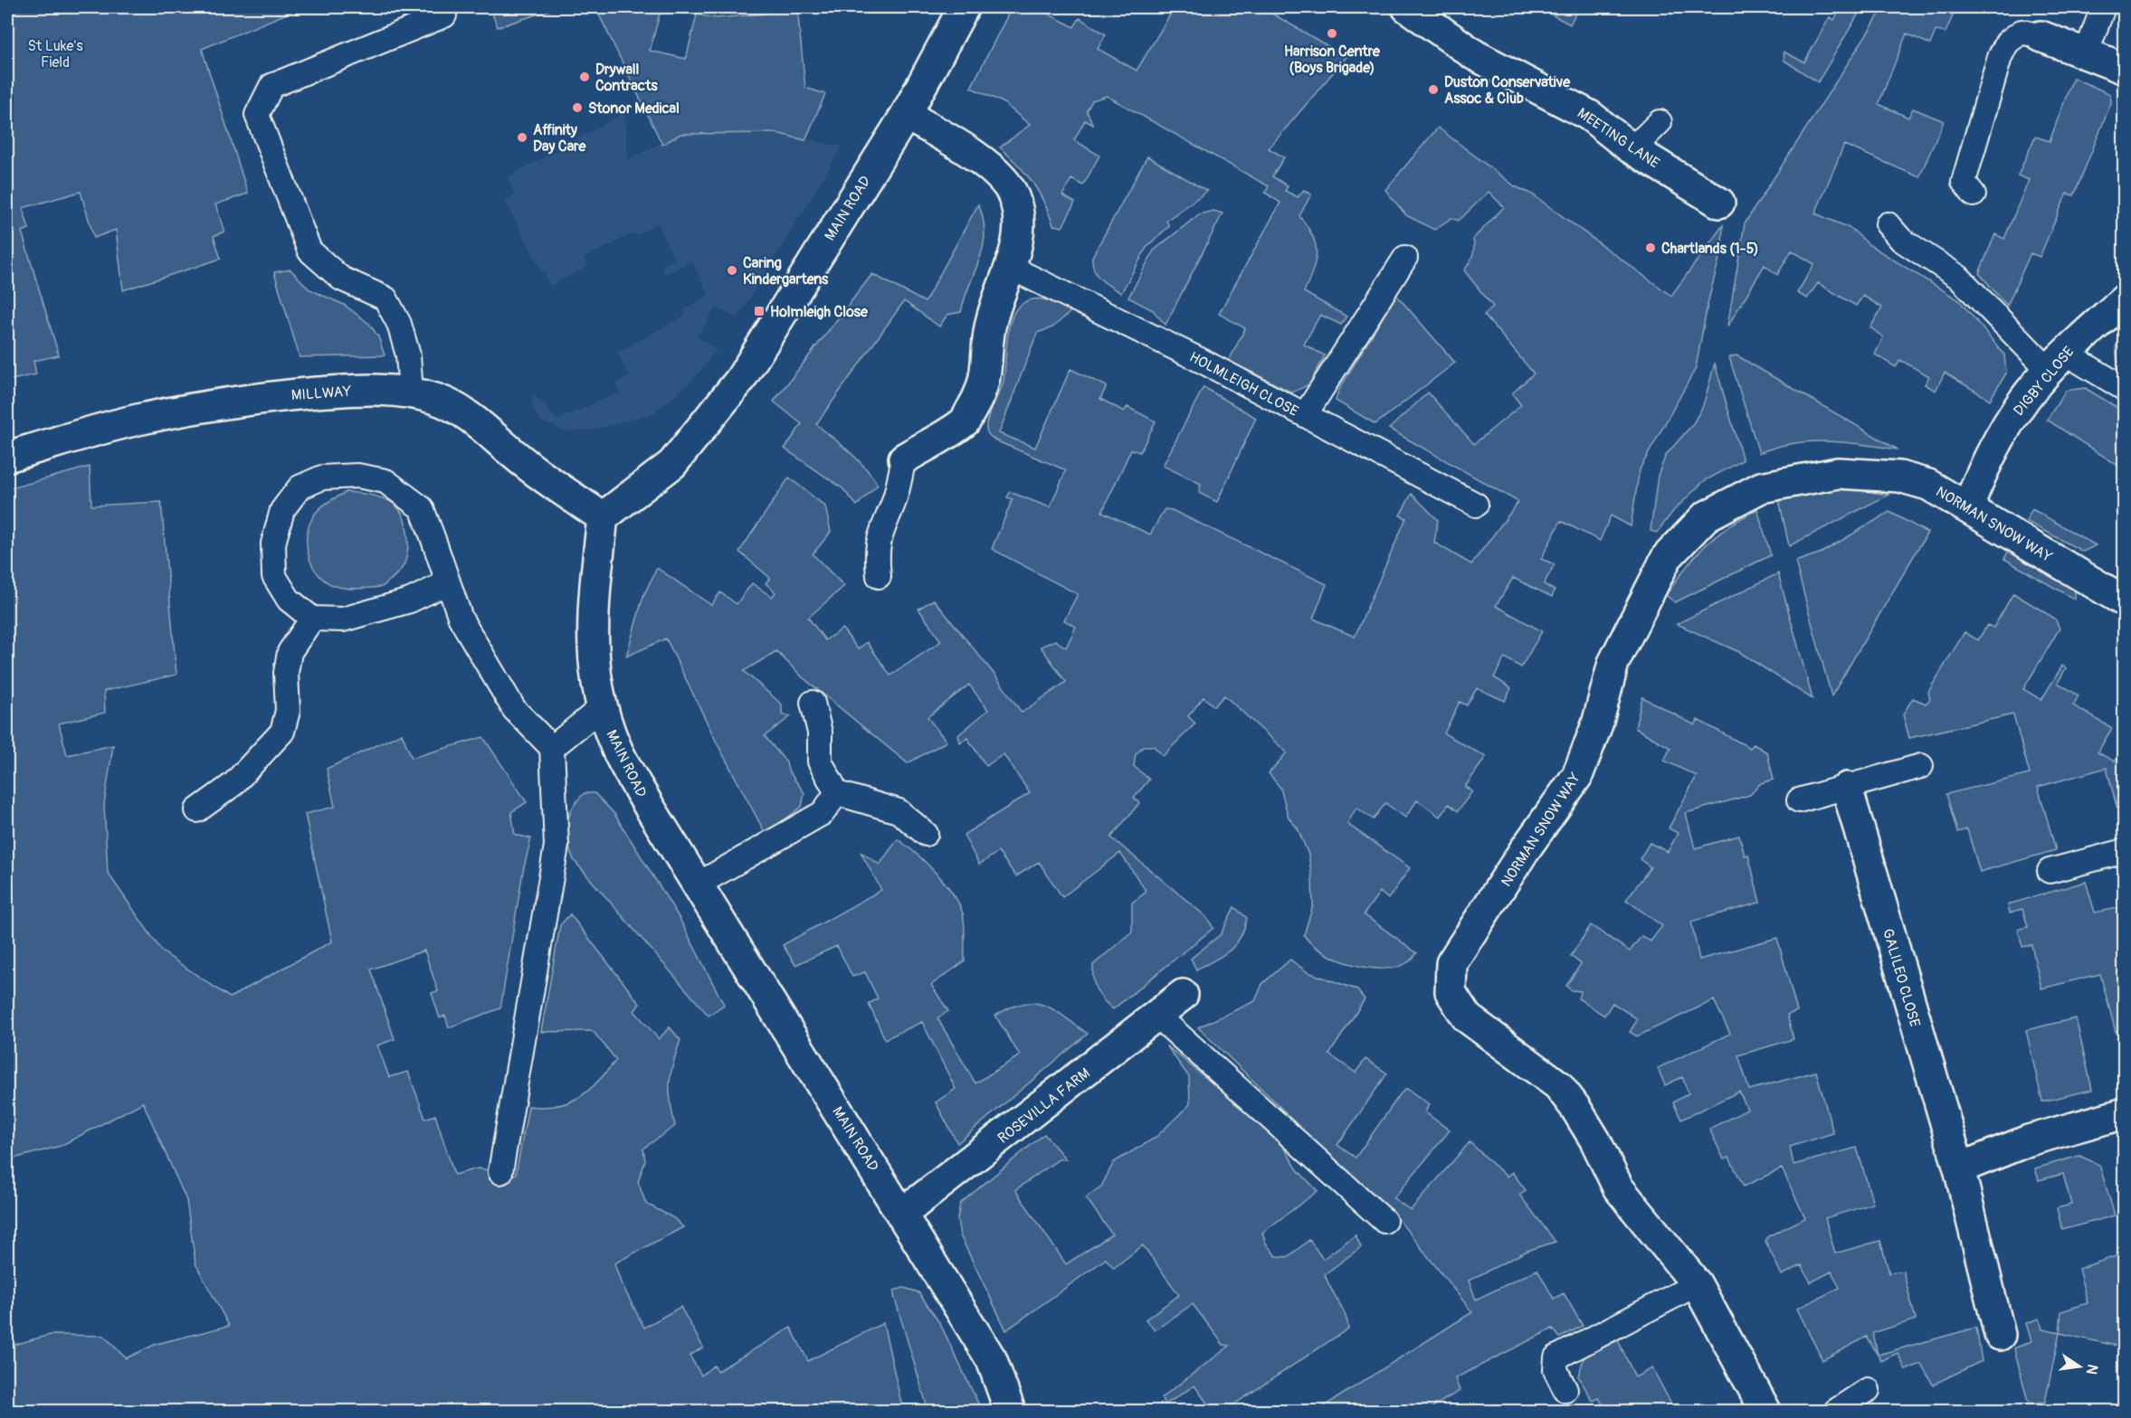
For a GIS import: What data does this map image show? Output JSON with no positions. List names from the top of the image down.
{
  "streets": {
    "street": [
      "MEETING LANE",
      "MAIN ROAD",
      "DIGBY CLOSE",
      "MILLWAY",
      "NORMAN SNOW WAY",
      "GALILEO CLOSE",
      "ROSEVILLA FARM"
    ],
    "lane": ["HOLMLEIGH CLOSE"]
  },
  "crossings": [
    ["MAIN ROAD", "MILLWAY"],
    ["MAIN ROAD", "ROSEVILLA FARM"],
    ["DIGBY CLOSE", "NORMAN SNOW WAY"]
  ],
  "parks": ["St Luke's Field"],
  "places": {
    "other": [
      "Harrison Centre (Boys Brigade)",
      "Drywall Contracts",
      "Duston Conservative Assoc & Club",
      "Stonor Medical",
      "Affinity Day Care",
      "Chartlands (1-5)",
      "Caring Kindergartens"
    ],
    "transit": ["Holmleigh Close"]
  },
  "north": "right"
}
